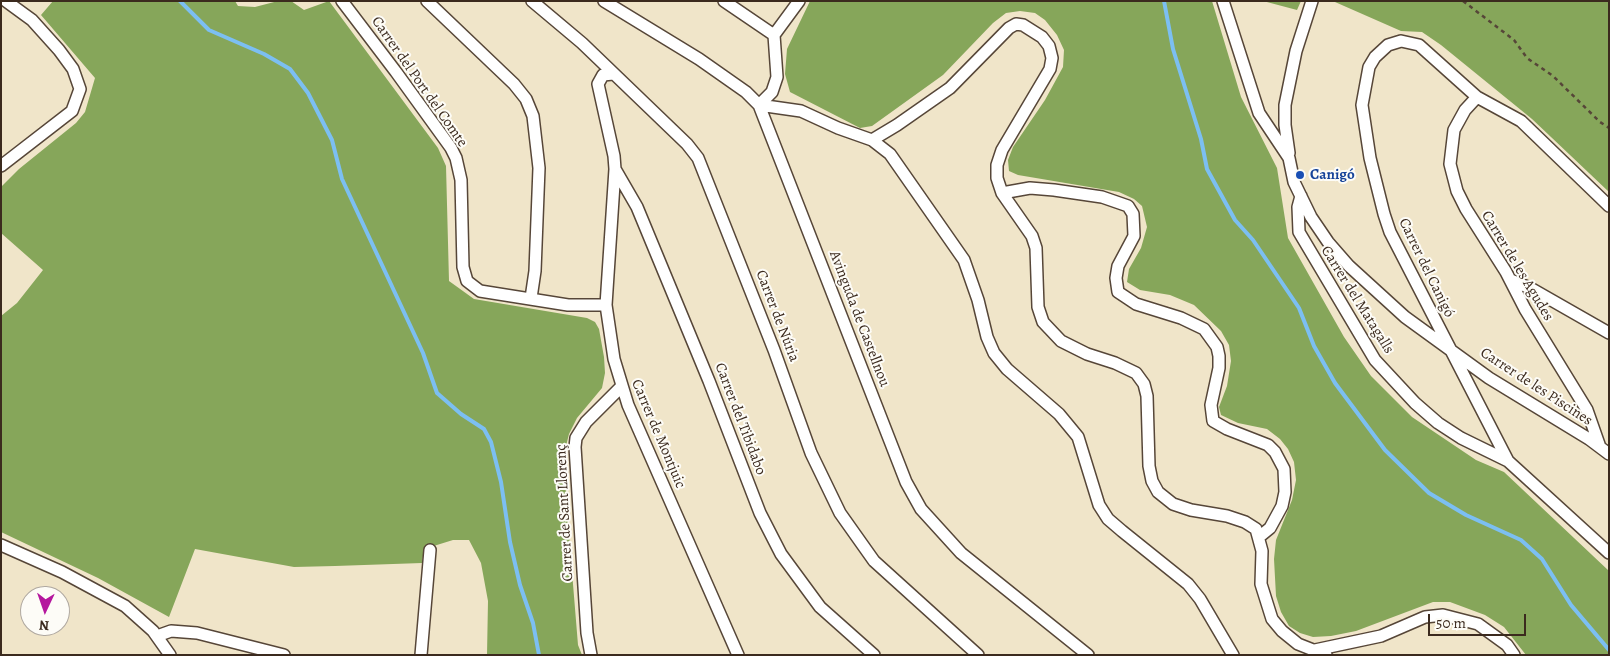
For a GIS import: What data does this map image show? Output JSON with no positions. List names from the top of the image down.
{
  "streets": {
    "street": [
      "Carrer del Port del Comte",
      "Carrer de les Agudes",
      "Carrer del Canigó",
      "Carrer del Matagalls",
      "Carrer de Núria",
      "Avinguda de Castellnou",
      "Carrer de les Piscines",
      "Carrer del Tibidabo",
      "Carrer de Montjuic",
      "Carrer de Sant Llorenç"
    ]
  },
  "crossings": [
    ["Carrer del Port del Comte", "Carrer de Montjuic"],
    ["Carrer de les Agudes", "Carrer del Canigó"],
    ["Carrer de les Agudes", "Carrer de les Piscines"],
    ["Carrer del Canigó", "Carrer del Matagalls"],
    ["Carrer del Canigó", "Carrer de les Piscines"],
    ["Carrer del Matagalls", "Carrer de les Piscines"],
    ["Carrer de Núria", "Carrer de Montjuic"],
    ["Carrer del Tibidabo", "Carrer de Montjuic"],
    ["Carrer de Montjuic", "Carrer de Sant Llorenç"]
  ],
  "places": ["Canigó"],
  "scale_bar": "50 m",
  "north": "bottom"
}
